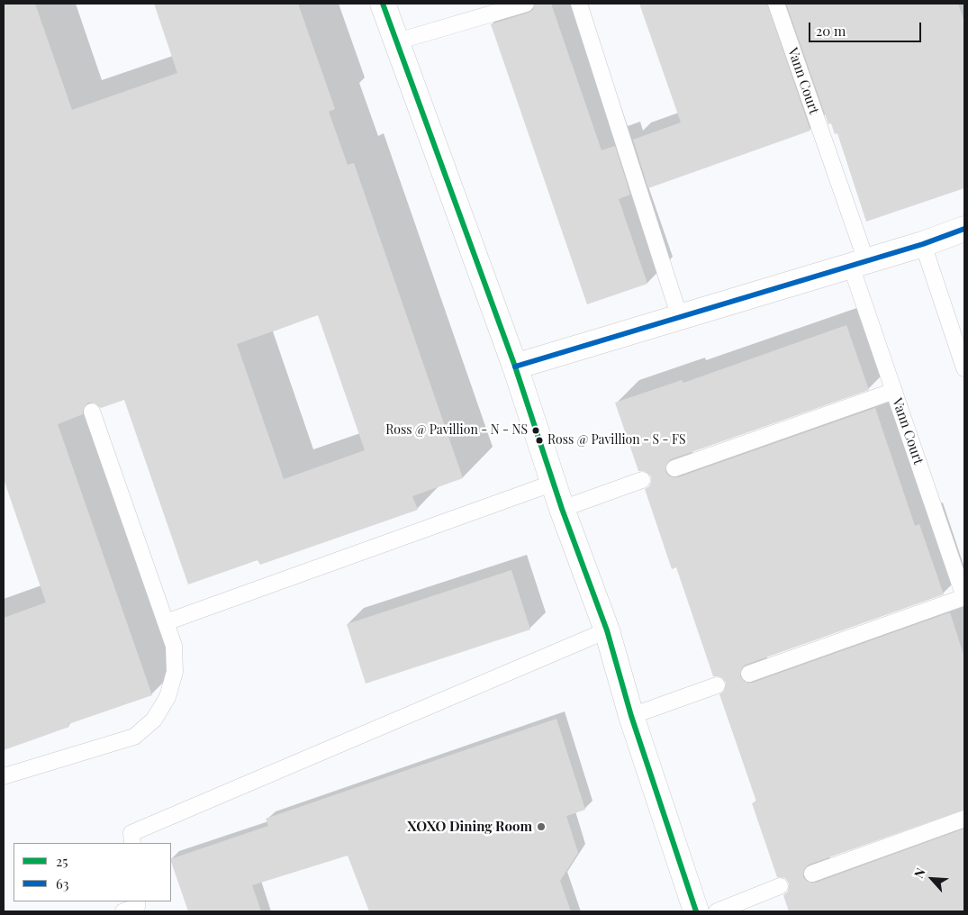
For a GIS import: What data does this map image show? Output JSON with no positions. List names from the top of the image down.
{
  "streets": {
    "lane": ["Vann Court"]
  },
  "places": ["Ross @ Pavillion - N - NS", "Ross @ Pavillion - S - FS", "XOXO Dining Room"],
  "lines": ["transit line 25", "transit line 63"],
  "legend": ["25", "63"],
  "scale_bar": "20 m",
  "north": "top left"
}
